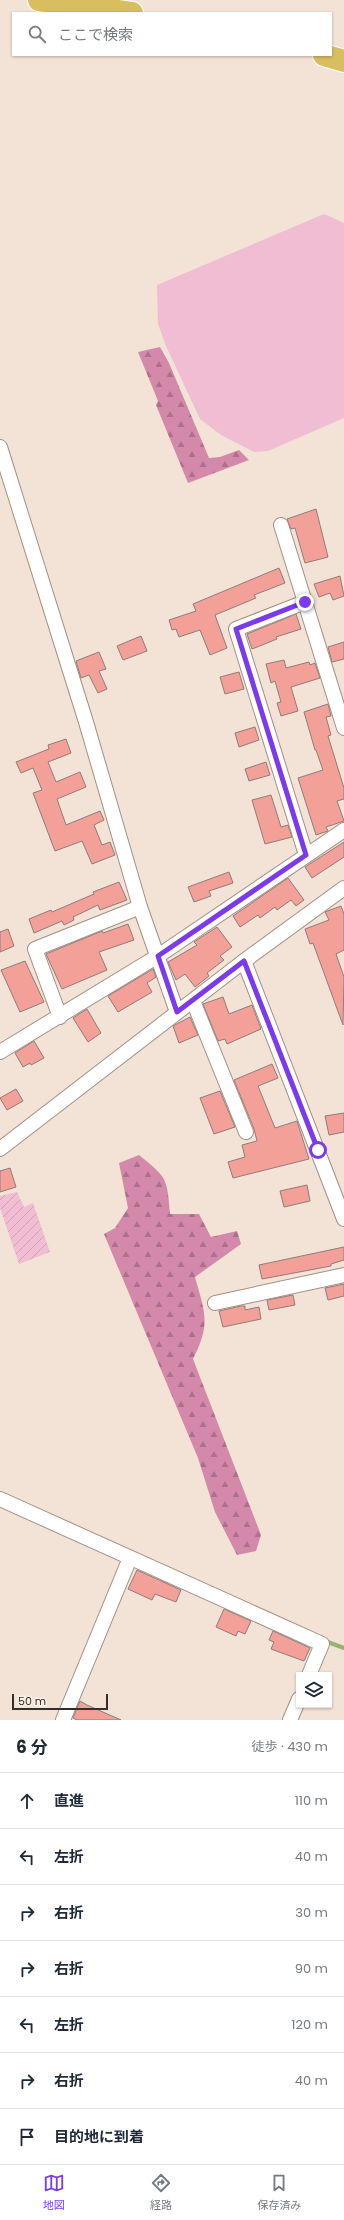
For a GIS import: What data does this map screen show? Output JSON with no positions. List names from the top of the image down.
{
  "scale_bar": "50 m",
  "page": {
    "search": "ここで検索",
    "scale": "50 m",
    "heading": ["6 分", "徒歩 · 430 m"],
    "list": [
      ["直進", "110 m"],
      ["左折", "40 m"],
      ["右折", "30 m"],
      ["右折", "90 m"],
      ["左折", "120 m"],
      ["右折", "40 m"],
      "目的地に到着"
    ],
    "nav": ["地図", "経路", "保存済み"]
  }
}
